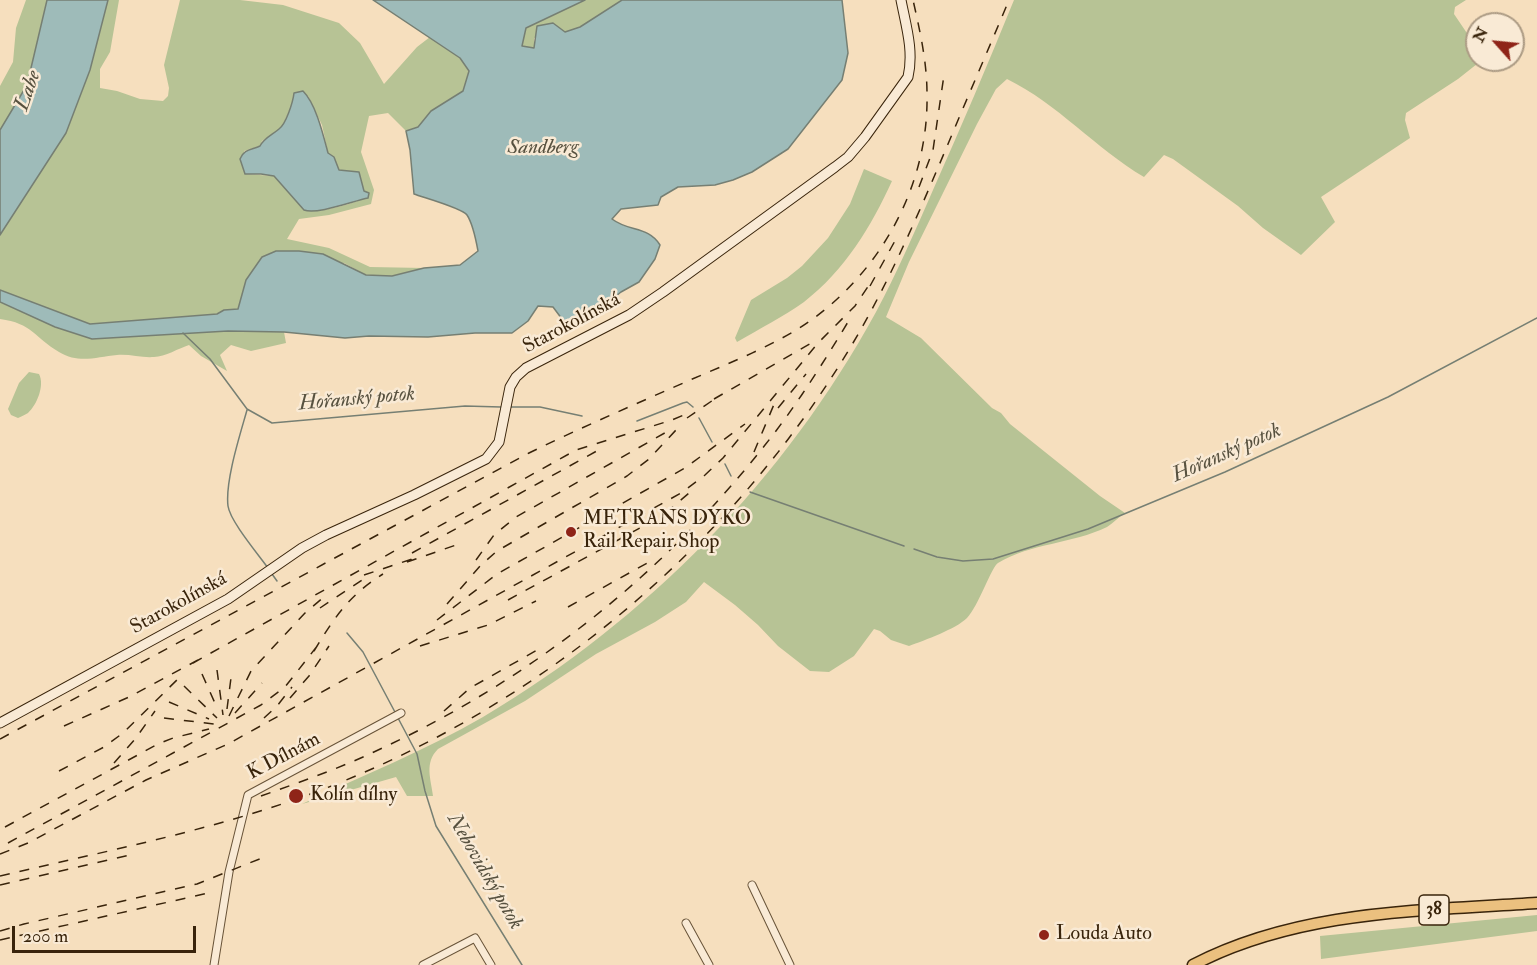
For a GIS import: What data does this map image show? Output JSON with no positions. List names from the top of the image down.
{
  "streets": {
    "main road": ["38"],
    "street": ["Starokolínská", "K Dílnám"]
  },
  "water": [
    "Labe",
    "Sandberg",
    "Hořanský potok",
    "Nebovidský potok"
  ],
  "places": ["METRANS DYKO Rail Repair Shop", "Kolín dílny", "Louda Auto"],
  "scale_bar": "200 m",
  "north": "top left"
}
